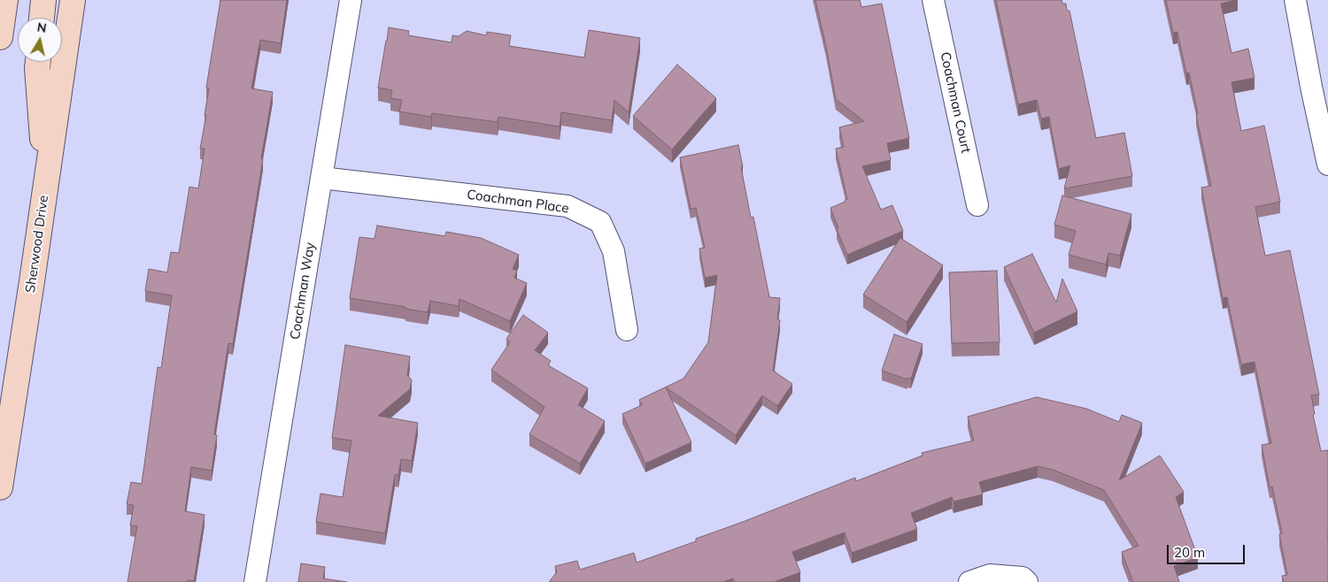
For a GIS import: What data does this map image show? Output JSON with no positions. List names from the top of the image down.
{
  "streets": {
    "main road": ["Sherwood Drive"],
    "street": ["Coachman Court", "Coachman Place", "Coachman Way"]
  },
  "crossings": [
    ["Coachman Place", "Coachman Way"]
  ],
  "scale_bar": "20 m",
  "north": "top"
}
